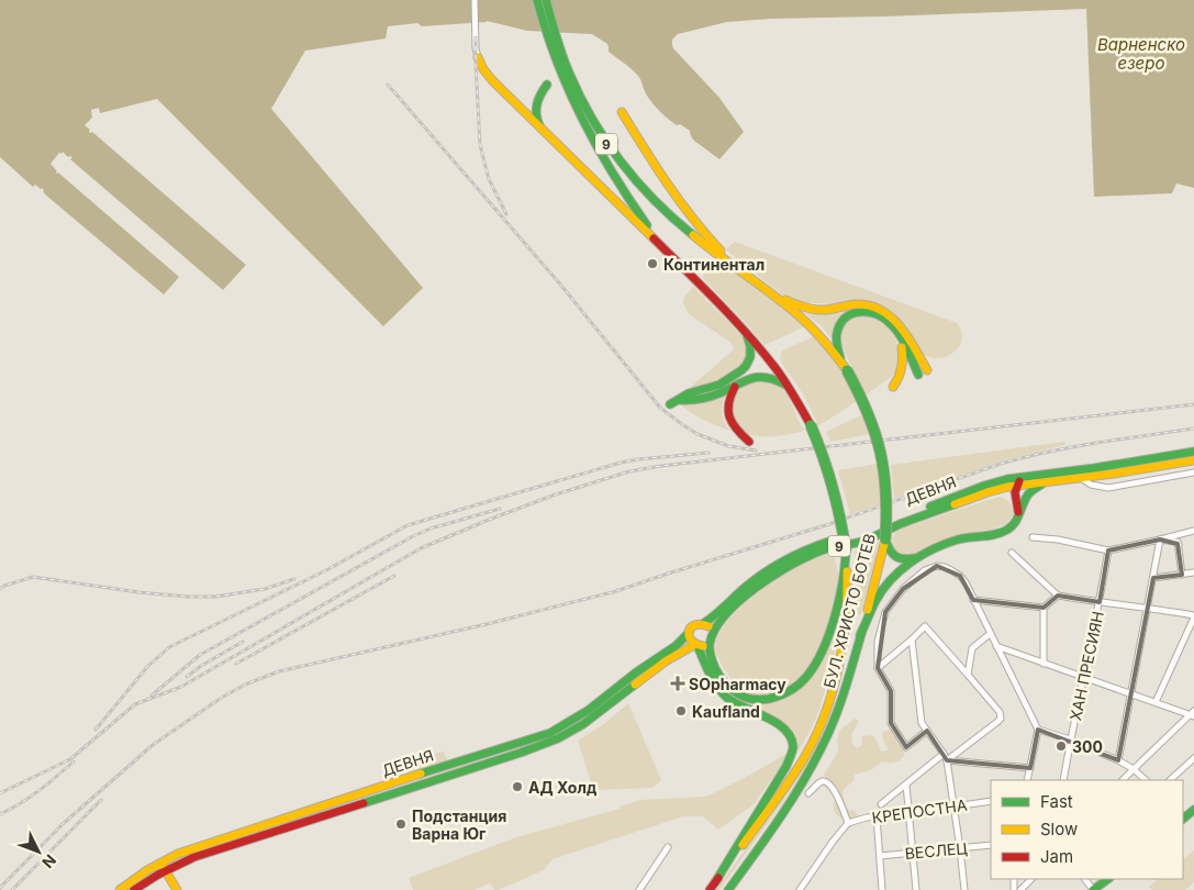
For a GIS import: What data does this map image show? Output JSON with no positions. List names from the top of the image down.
{
  "streets": {
    "main road": ["9", "ДЕВНЯ", "БУЛ. ХРИСТО БОТЕВ"],
    "street": ["ХАН ПРЕСИЯН", "КРЕПОСТНА", "ВЕСЛЕЦ"]
  },
  "crossings": [
    ["9", "ДЕВНЯ"],
    ["9", "БУЛ. ХРИСТО БОТЕВ"]
  ],
  "water": ["Варненско езеро"],
  "places": {
    "other": [
      "Континентал",
      "Kaufland",
      "300",
      "АД Холд",
      "Подстанция Варна Юг"
    ],
    "health": ["SOpharmacy"]
  },
  "legend": ["Fast", "Slow", "Jam"],
  "north": "bottom right"
}
